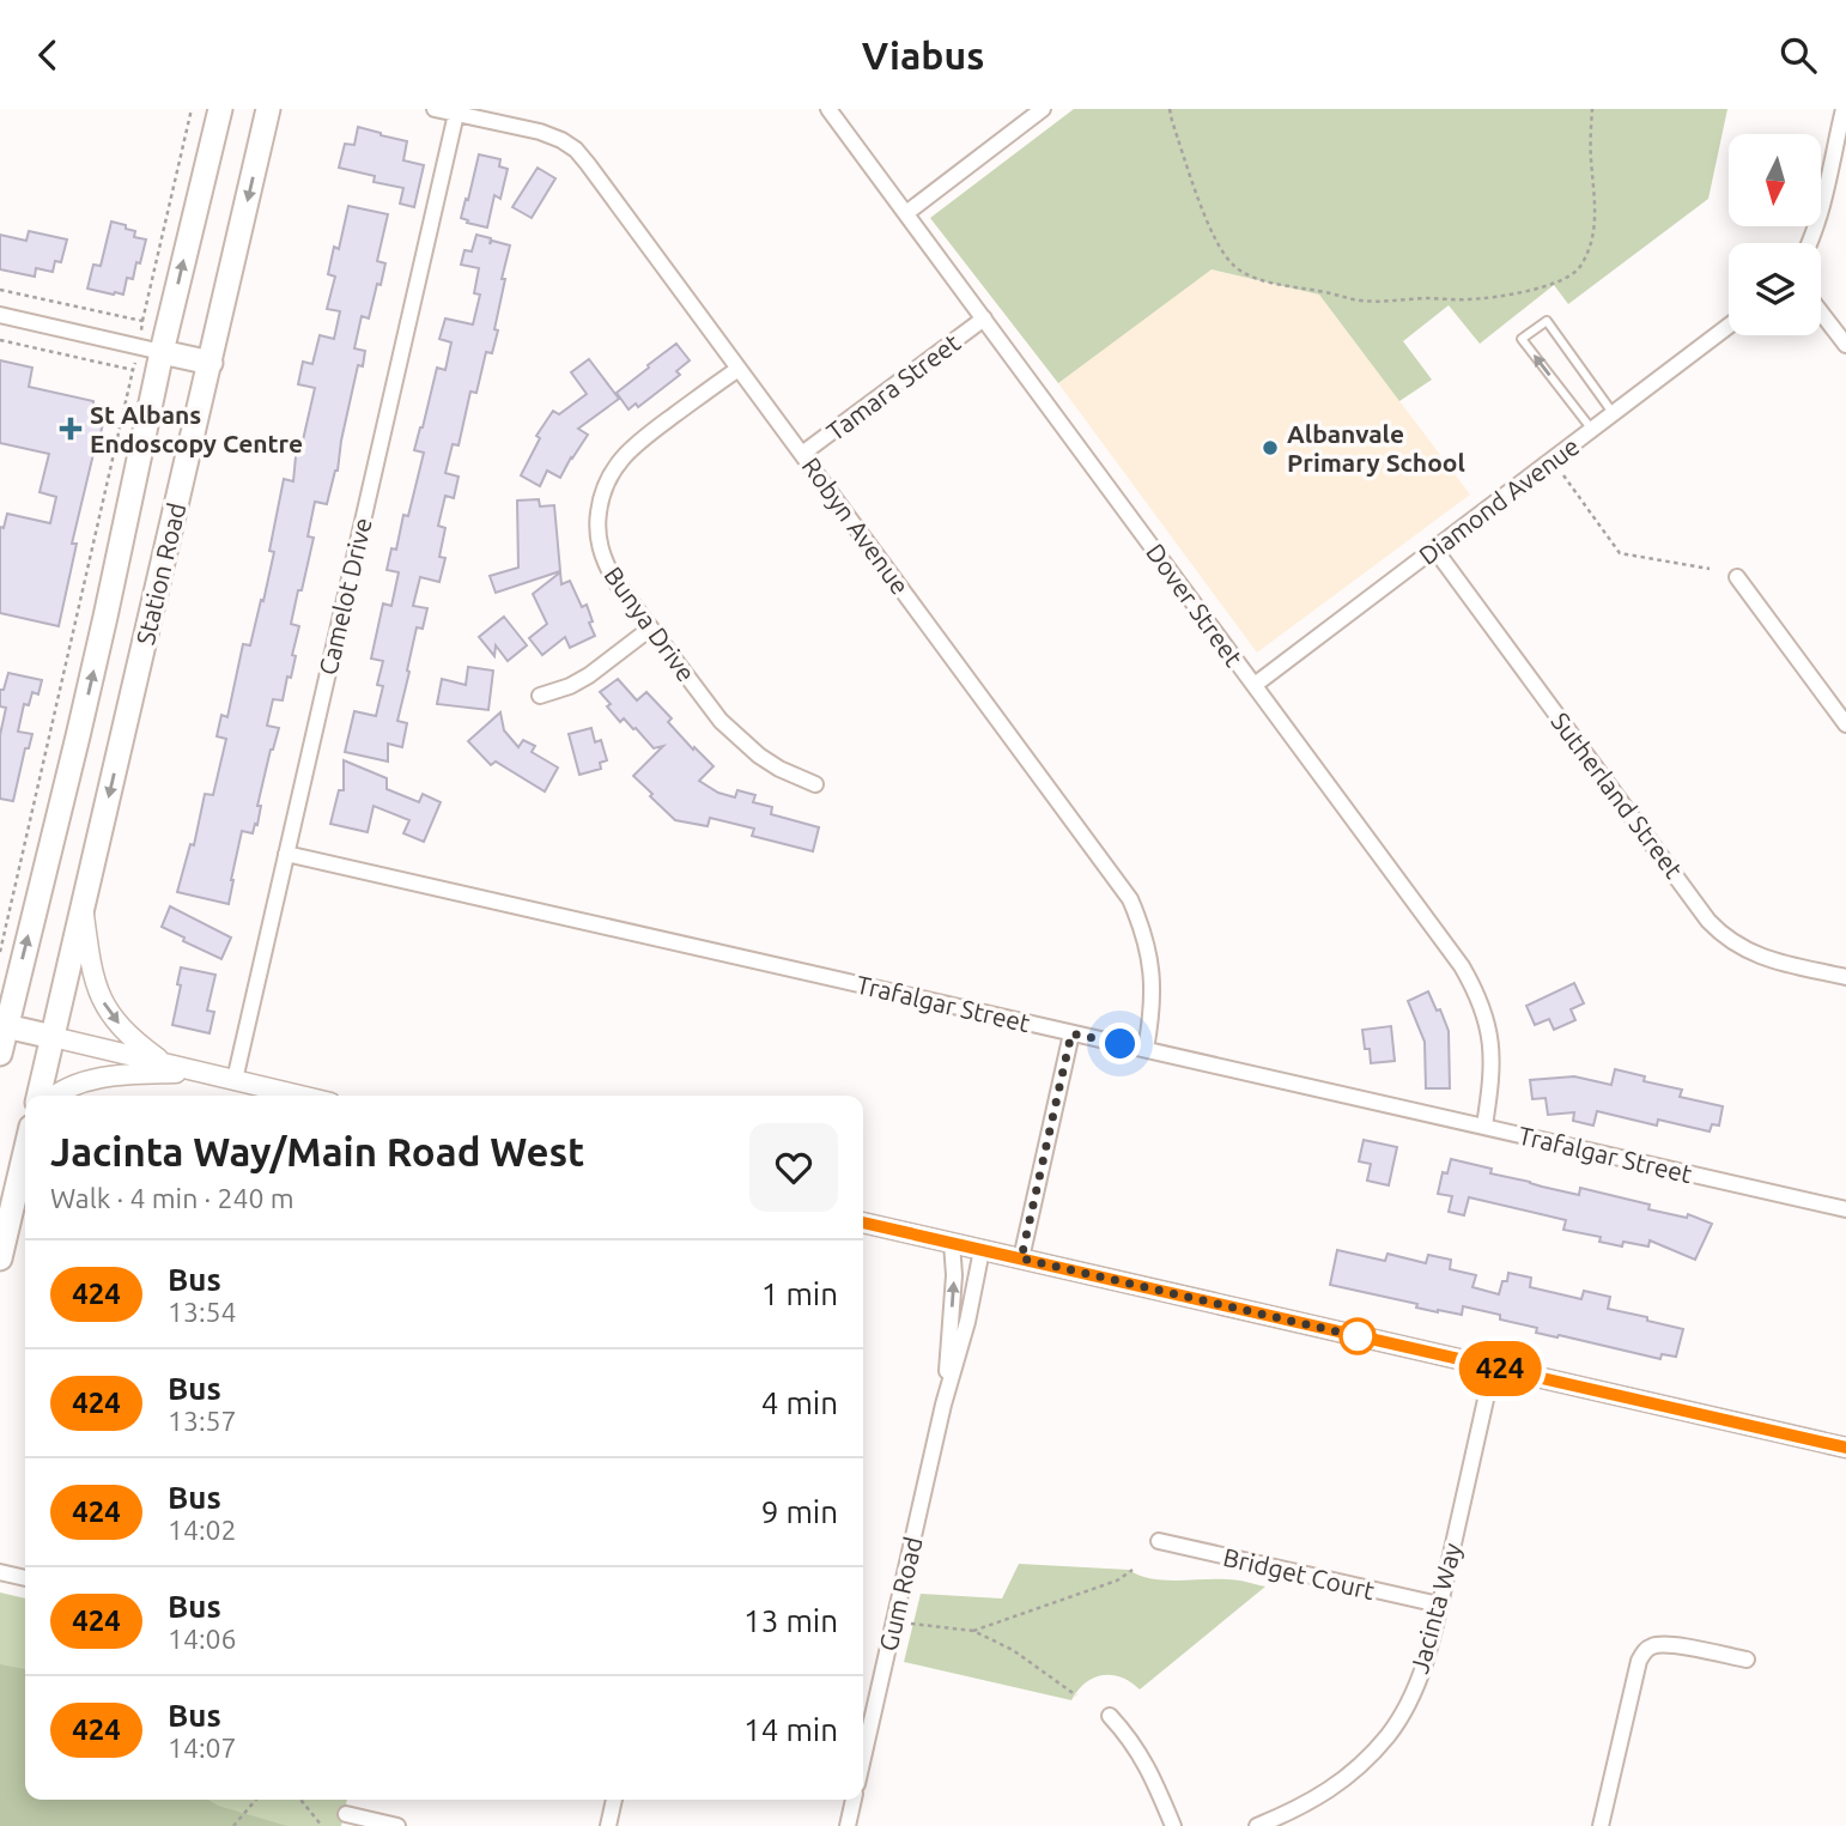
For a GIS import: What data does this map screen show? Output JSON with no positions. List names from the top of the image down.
{
  "streets": {
    "main road": ["Station Road"],
    "street": [
      "Tamara Street",
      "Diamond Avenue",
      "Robyn Avenue",
      "Camelot Drive",
      "Dover Street",
      "Bunya Drive",
      "Sutherland Street",
      "Trafalgar Street",
      "Bridget Court",
      "Gum Road",
      "Jacinta Way"
    ]
  },
  "crossings": [
    ["Tamara Street", "Robyn Avenue"],
    ["Tamara Street", "Dover Street"],
    ["Diamond Avenue", "Dover Street"],
    ["Diamond Avenue", "Sutherland Street"],
    ["Robyn Avenue", "Camelot Drive"],
    ["Robyn Avenue", "Bunya Drive"],
    ["Robyn Avenue", "Trafalgar Street"],
    ["Camelot Drive", "Trafalgar Street"],
    ["Dover Street", "Trafalgar Street"],
    ["Bridget Court", "Jacinta Way"]
  ],
  "places": {
    "health": ["St Albans Endoscopy Centre"],
    "other": ["Albanvale Primary School"]
  },
  "lines": ["bus line 424"],
  "north": "bottom",
  "page": {
    "header": "Viabus",
    "on_map": "424",
    "heading": ["Jacinta Way/Main Road West", "Walk · 4 min · 240 m"],
    "list": [
      {
        "mark": "424",
        "name": "Bus",
        "note": "13:54",
        "value": "1 min"
      },
      {
        "mark": "424",
        "name": "Bus",
        "note": "13:57",
        "value": "4 min"
      },
      {
        "mark": "424",
        "name": "Bus",
        "note": "14:02",
        "value": "9 min"
      },
      {
        "mark": "424",
        "name": "Bus",
        "note": "14:06",
        "value": "13 min"
      },
      {
        "mark": "424",
        "name": "Bus",
        "note": "14:07",
        "value": "14 min"
      }
    ]
  }
}
